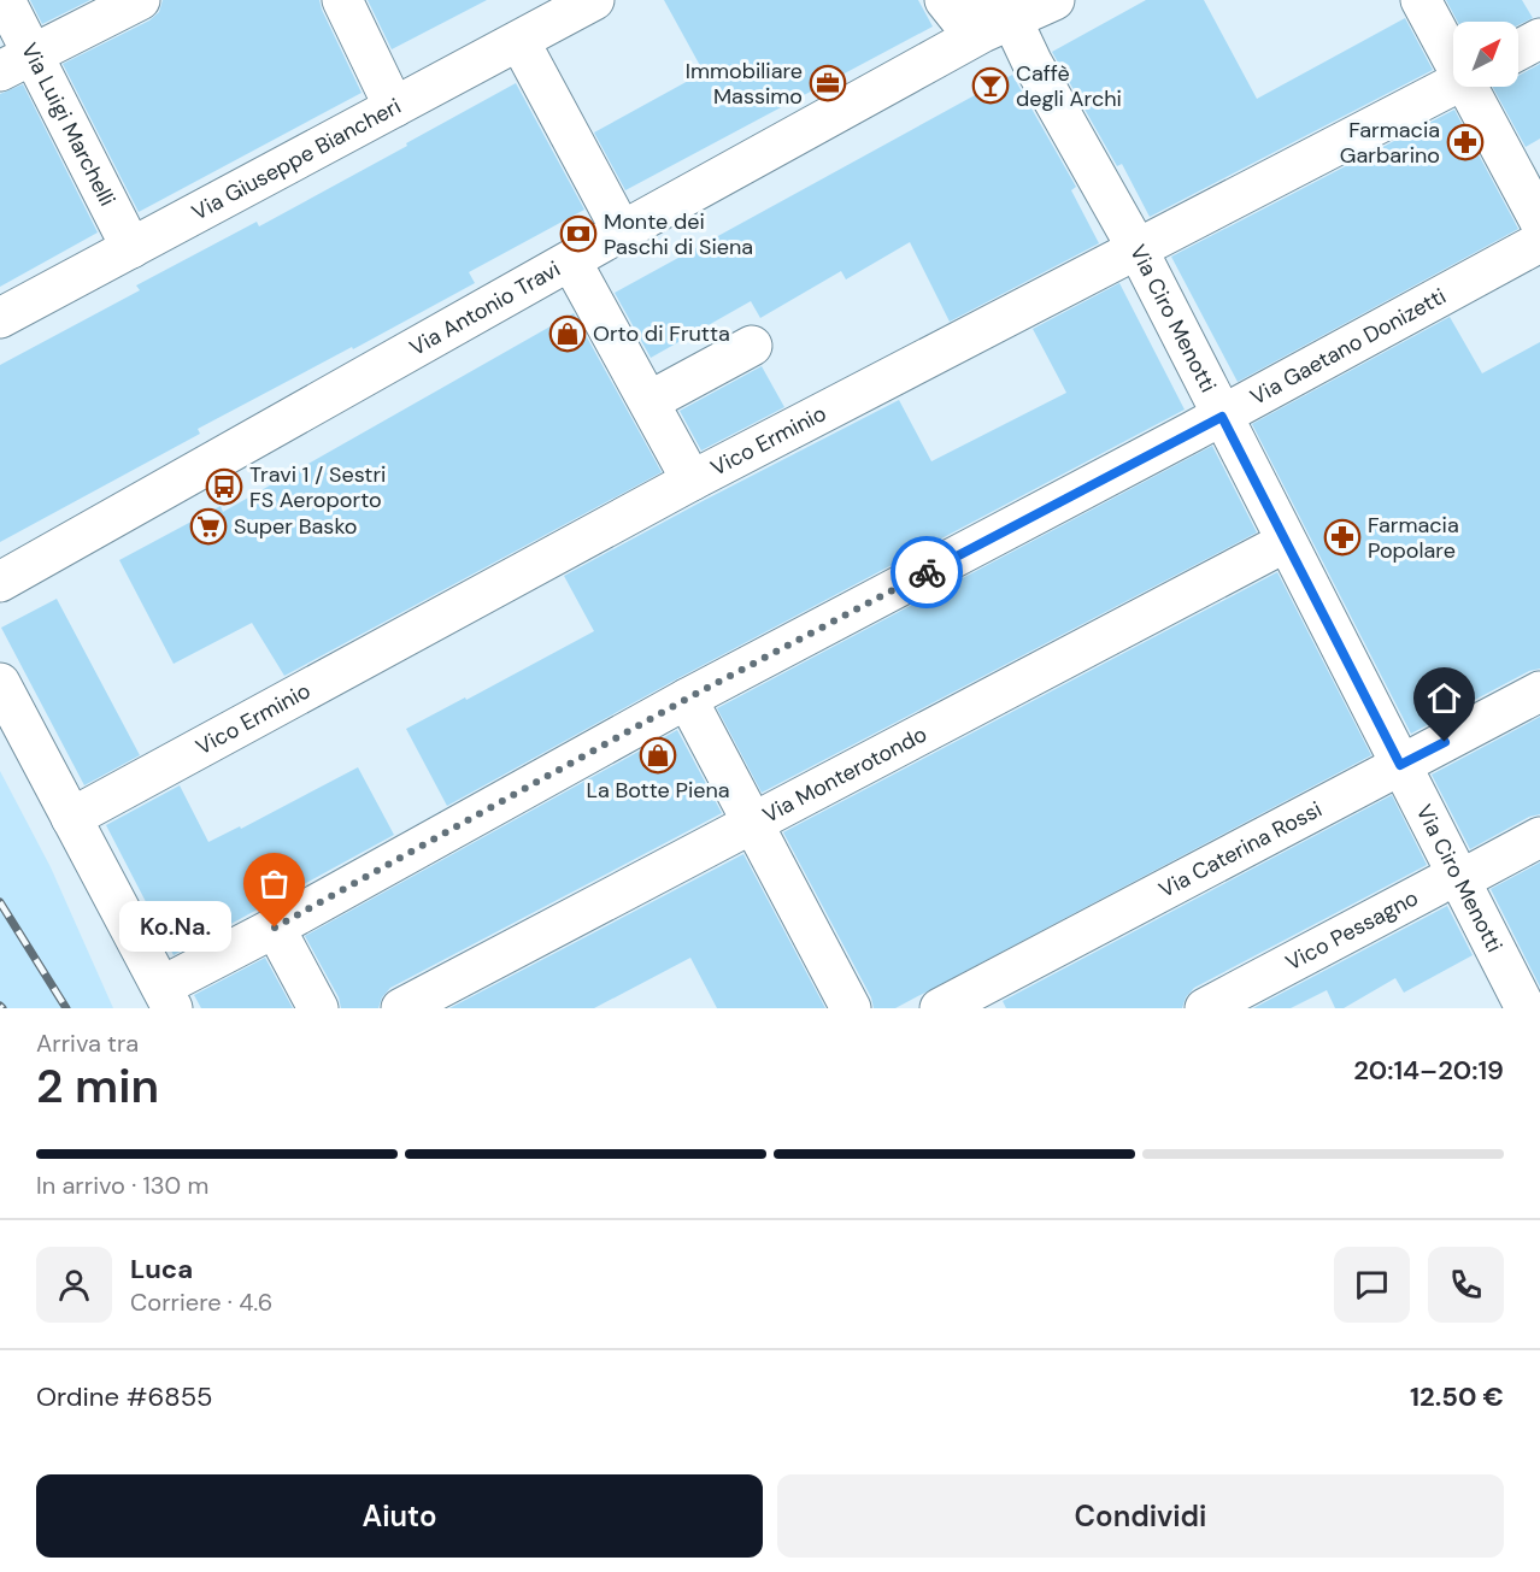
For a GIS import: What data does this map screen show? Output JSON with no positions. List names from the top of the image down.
{
  "streets": {
    "street": [
      "Via Luigi Marchelli",
      "Via Giuseppe Biancheri",
      "Via Antonio Travi",
      "Via Ciro Menotti",
      "Via Gaetano Donizetti",
      "Vico Erminio",
      "Via Monterotondo",
      "Via Caterina Rossi",
      "Vico Pessagno"
    ]
  },
  "crossings": [
    ["Via Luigi Marchelli", "Via Giuseppe Biancheri"],
    ["Via Antonio Travi", "Via Ciro Menotti"],
    ["Via Ciro Menotti", "Via Gaetano Donizetti"],
    ["Via Ciro Menotti", "Vico Erminio"],
    ["Via Ciro Menotti", "Via Monterotondo"],
    ["Via Ciro Menotti", "Via Caterina Rossi"],
    ["Via Ciro Menotti", "Vico Pessagno"]
  ],
  "places": {
    "office": ["Immobiliare Massimo"],
    "bar": ["Caffè degli Archi"],
    "pharmacy": ["Farmacia Garbarino", "Farmacia Popolare"],
    "bank": ["Monte dei Paschi di Siena"],
    "shop": ["Orto di Frutta", "La Botte Piena"],
    "bus stop": ["Travi 1 / Sestri FS Aeroporto"],
    "supermarket": ["Super Basko"],
    "other": ["Ko.Na."]
  },
  "north": "top right",
  "page": {
    "bubble": "Ko.Na.",
    "heading": ["2 min", "Arriva tra", "20:14–20:19"],
    "panel": [
      "Luca",
      "Corriere · 4.6",
      "Ordine #6855",
      "12.50 €"
    ],
    "bar": "In arrivo · 130 m",
    "buttons": ["Aiuto", "Condividi"]
  }
}
